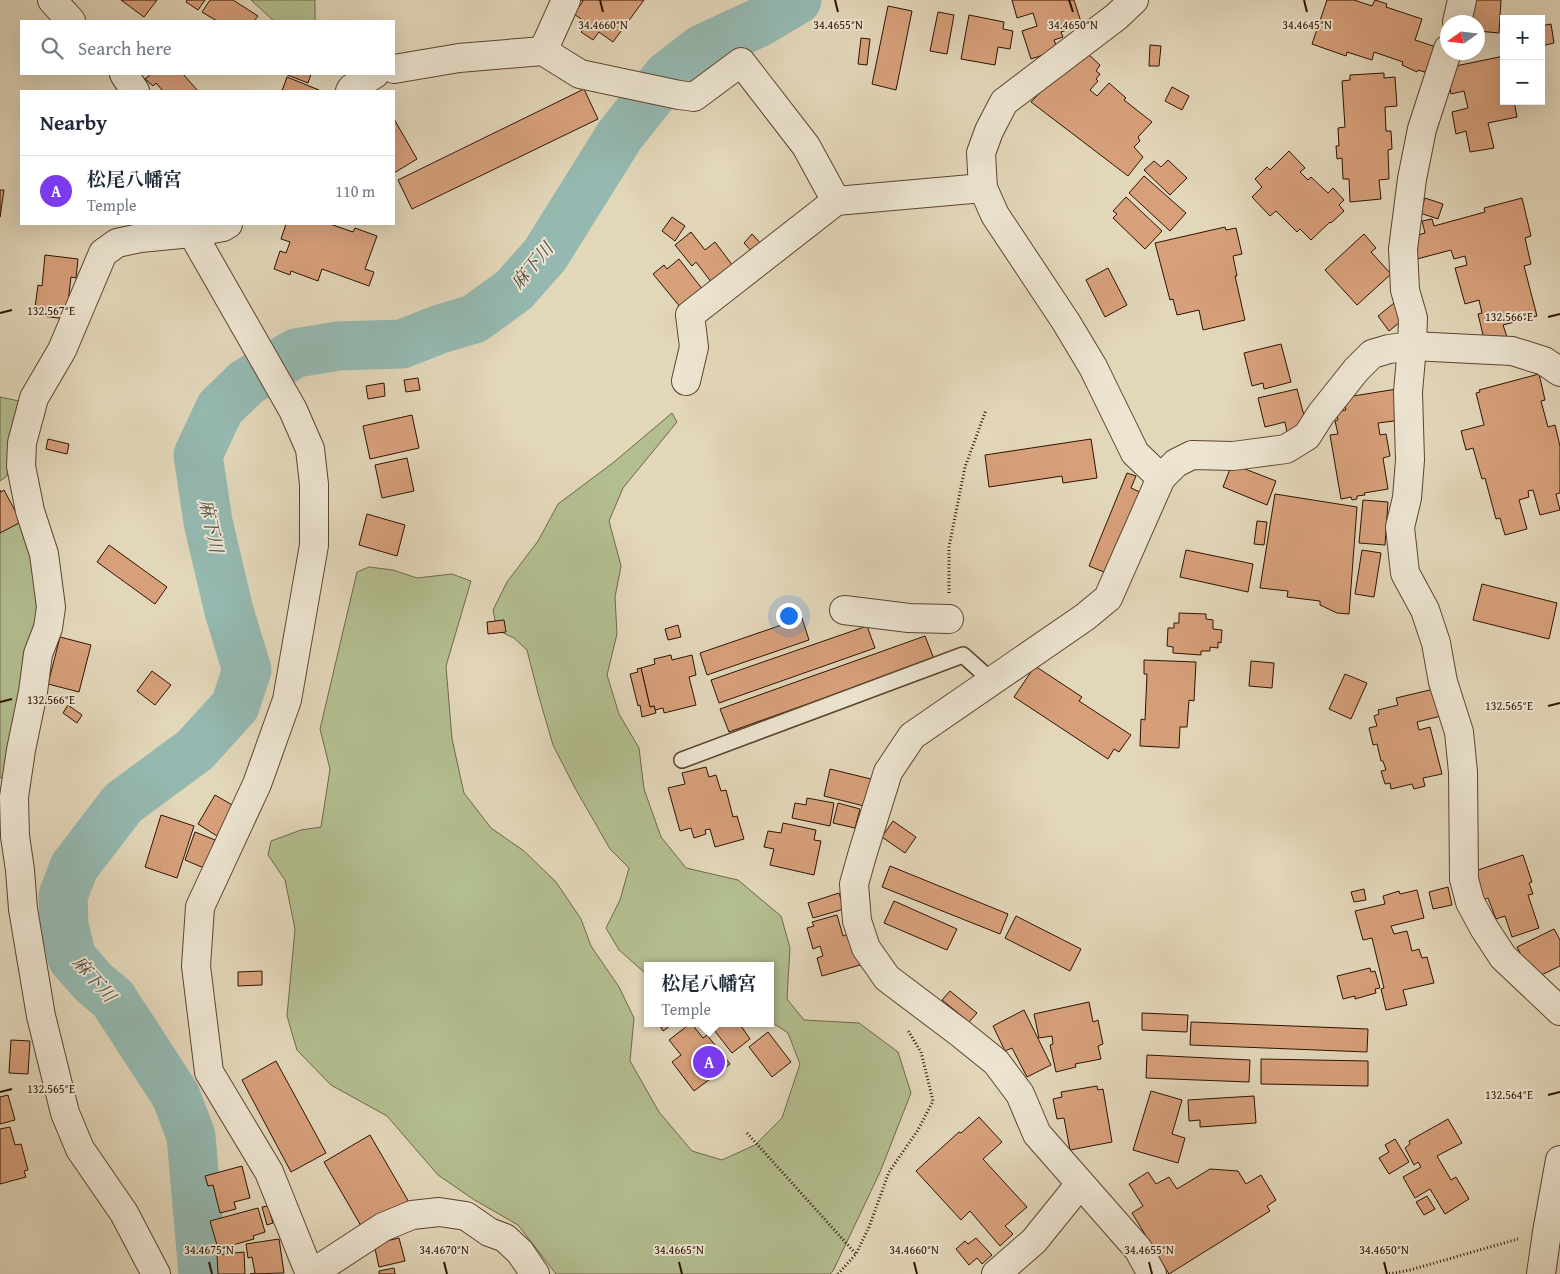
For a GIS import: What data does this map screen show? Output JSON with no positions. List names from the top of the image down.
{
  "water": ["麻下川"],
  "north": "left",
  "page": {
    "map_buttons": ["+", "−"],
    "search": "Search here",
    "heading": "Nearby",
    "list": [
      {
        "mark": "A",
        "name": "松尾八幡宮",
        "note": "Temple",
        "value": "110 m"
      }
    ],
    "popup": ["松尾八幡宮", "Temple"],
    "pins": "A"
  },
  "coordinates": [
    "34.4660°N",
    "34.4655°N",
    "34.4650°N",
    "34.4645°N",
    "132.567°E",
    "132.566°E",
    "132.565°E",
    "132.564°E",
    "34.4675°N",
    "34.4670°N",
    "34.4665°N"
  ]
}
